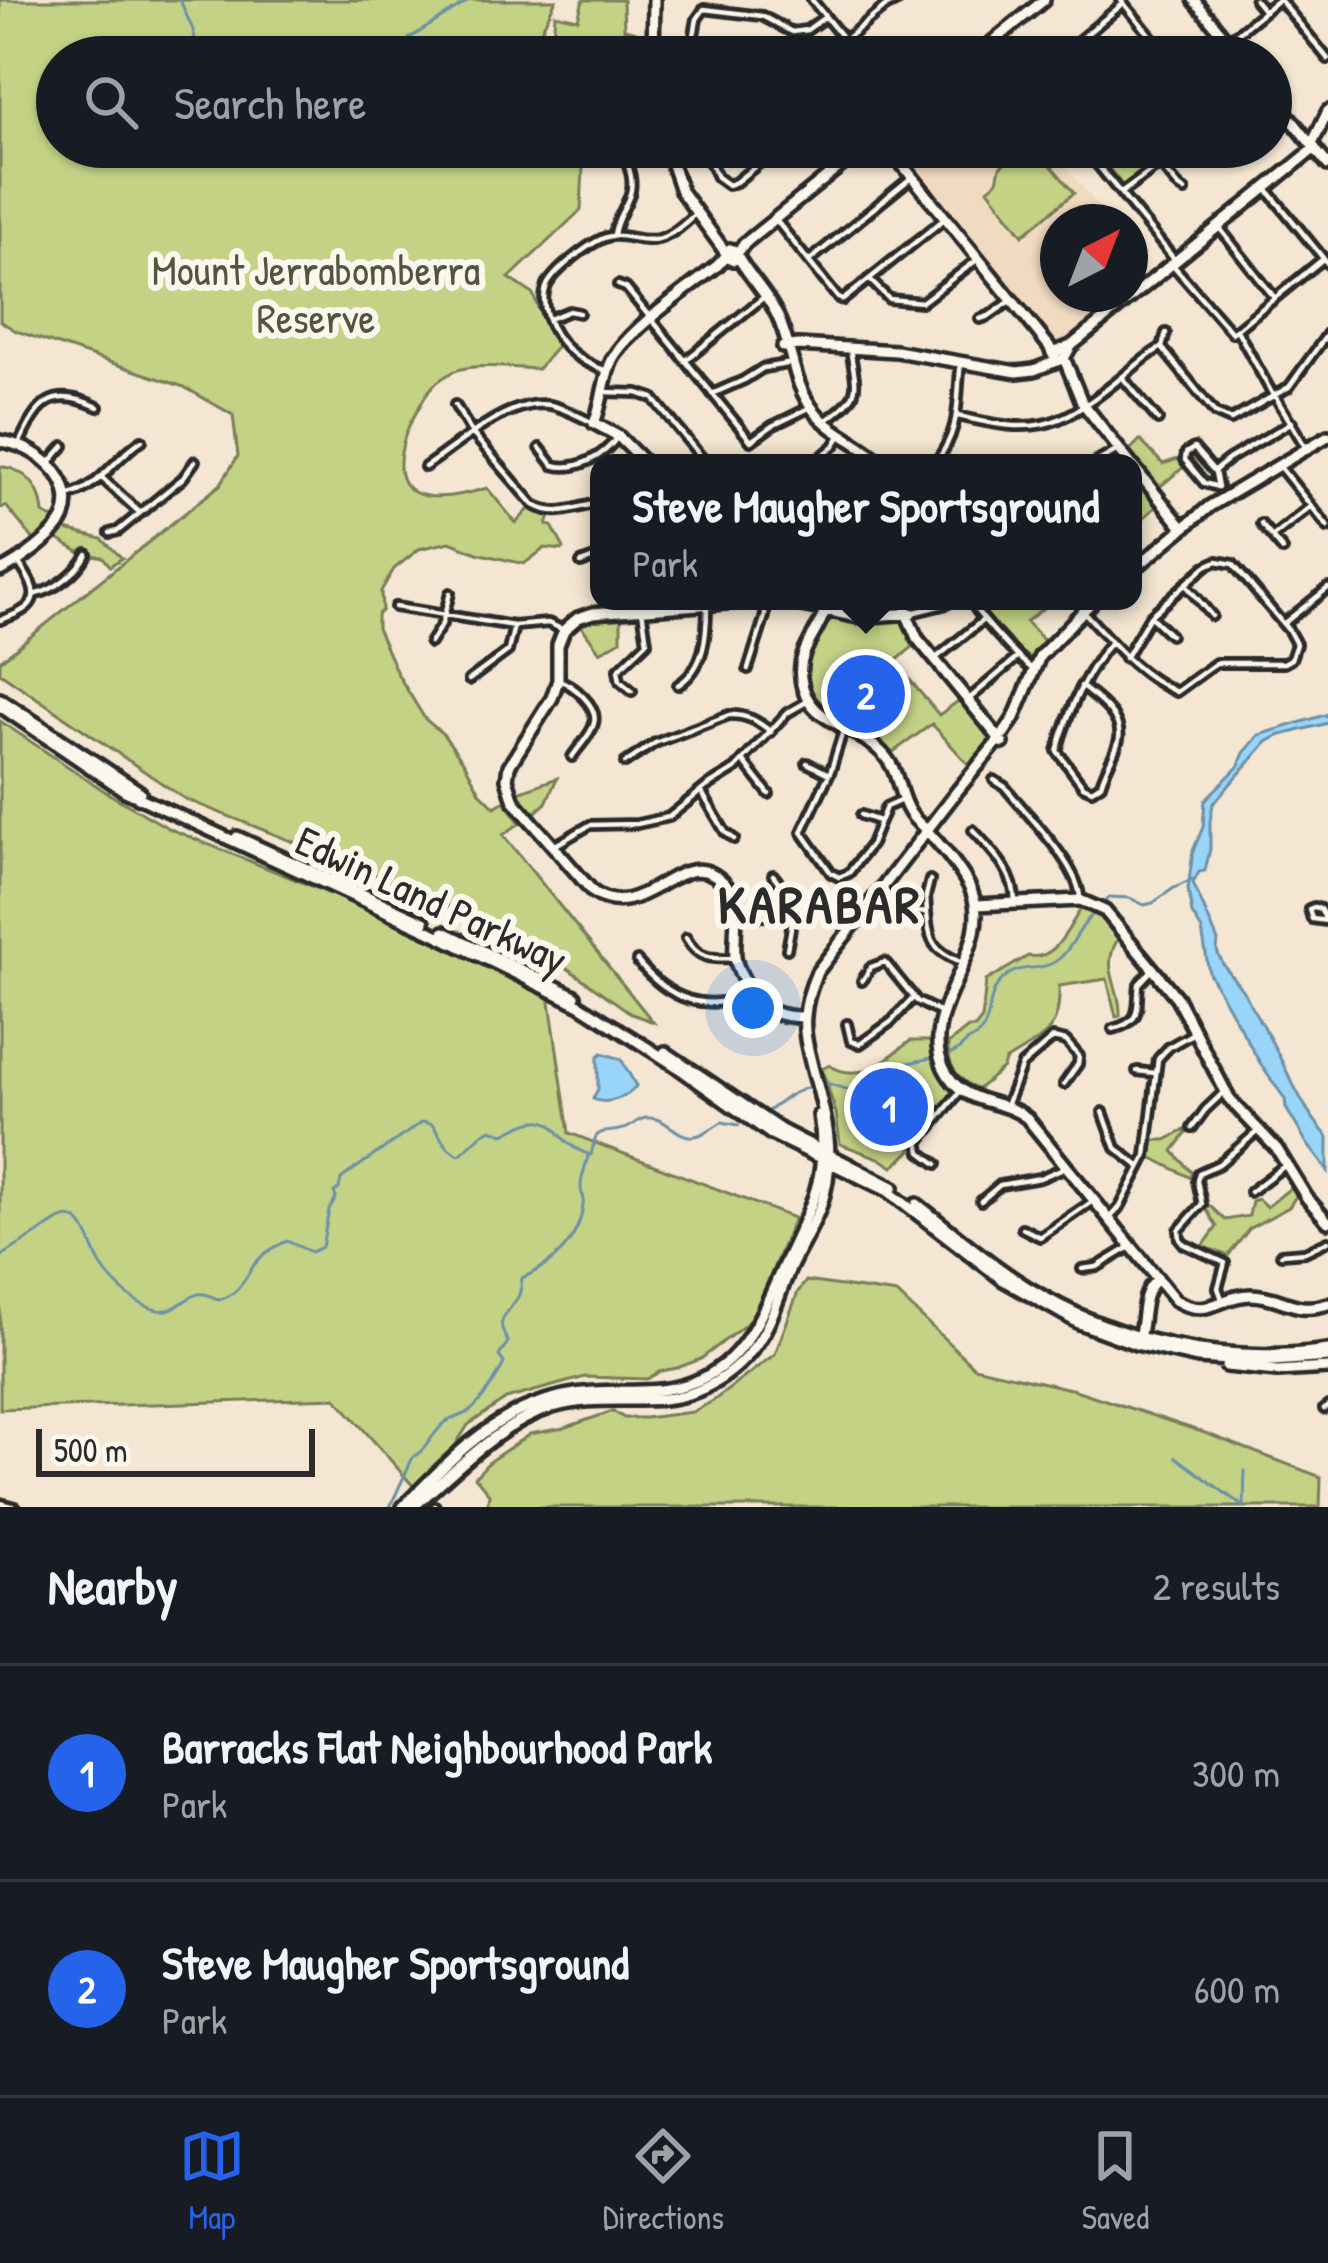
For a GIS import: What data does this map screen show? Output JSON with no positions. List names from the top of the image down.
{
  "streets": {
    "street": ["Edwin Land Parkway"]
  },
  "districts": ["KARABAR"],
  "parks": ["Mount Jerrabomberra Reserve"],
  "scale_bar": "500 m",
  "north": "top right",
  "page": {
    "search": "Search here",
    "popup": ["Steve Maugher Sportsground", "Park"],
    "pins": ["2", "1"],
    "scale": "500 m",
    "heading": ["Nearby", "2 results"],
    "list": [
      {
        "mark": "1",
        "name": "Barracks Flat Neighbourhood Park",
        "note": "Park",
        "value": "300 m"
      },
      {
        "mark": "2",
        "name": "Steve Maugher Sportsground",
        "note": "Park",
        "value": "600 m"
      }
    ],
    "nav": ["Map", "Directions", "Saved"]
  }
}
